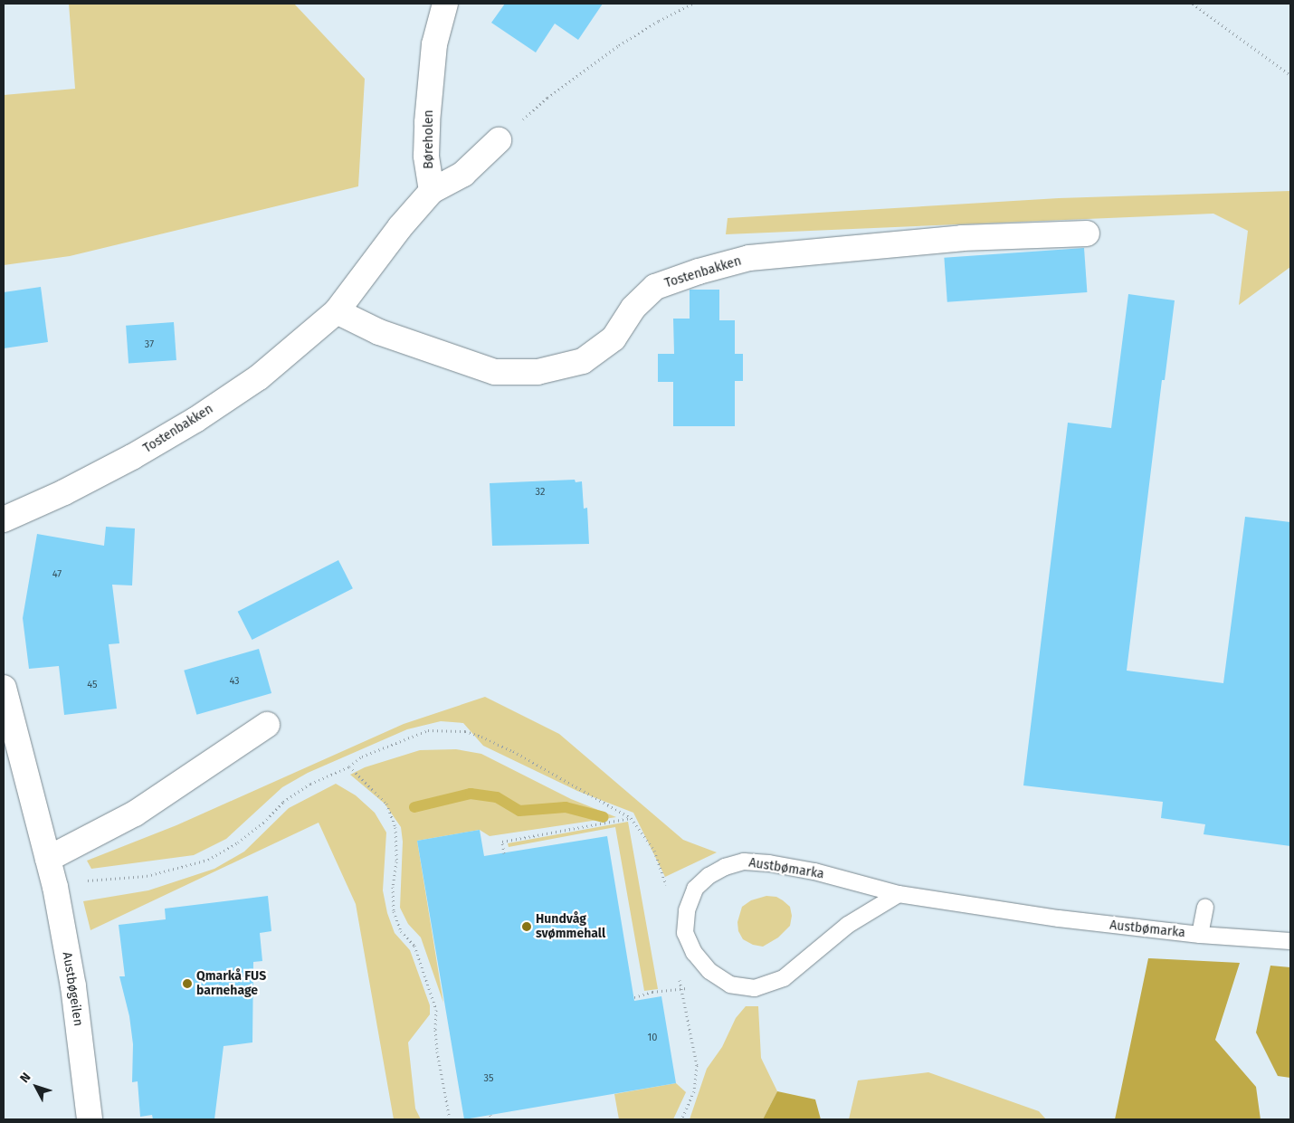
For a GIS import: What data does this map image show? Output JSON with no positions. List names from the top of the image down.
{
  "streets": {
    "street": ["Børeholen", "Tostenbakken", "Austbøgeilen"],
    "lane": ["Austbømarka"]
  },
  "crossings": [
    ["Børeholen", "Tostenbakken"]
  ],
  "places": ["Hundvåg svømmehall", "Qmarkå FUS barnehage"],
  "house_numbers": [
    "37",
    "32",
    "47",
    "43",
    "45",
    "10",
    "35"
  ],
  "north": "top left"
}
